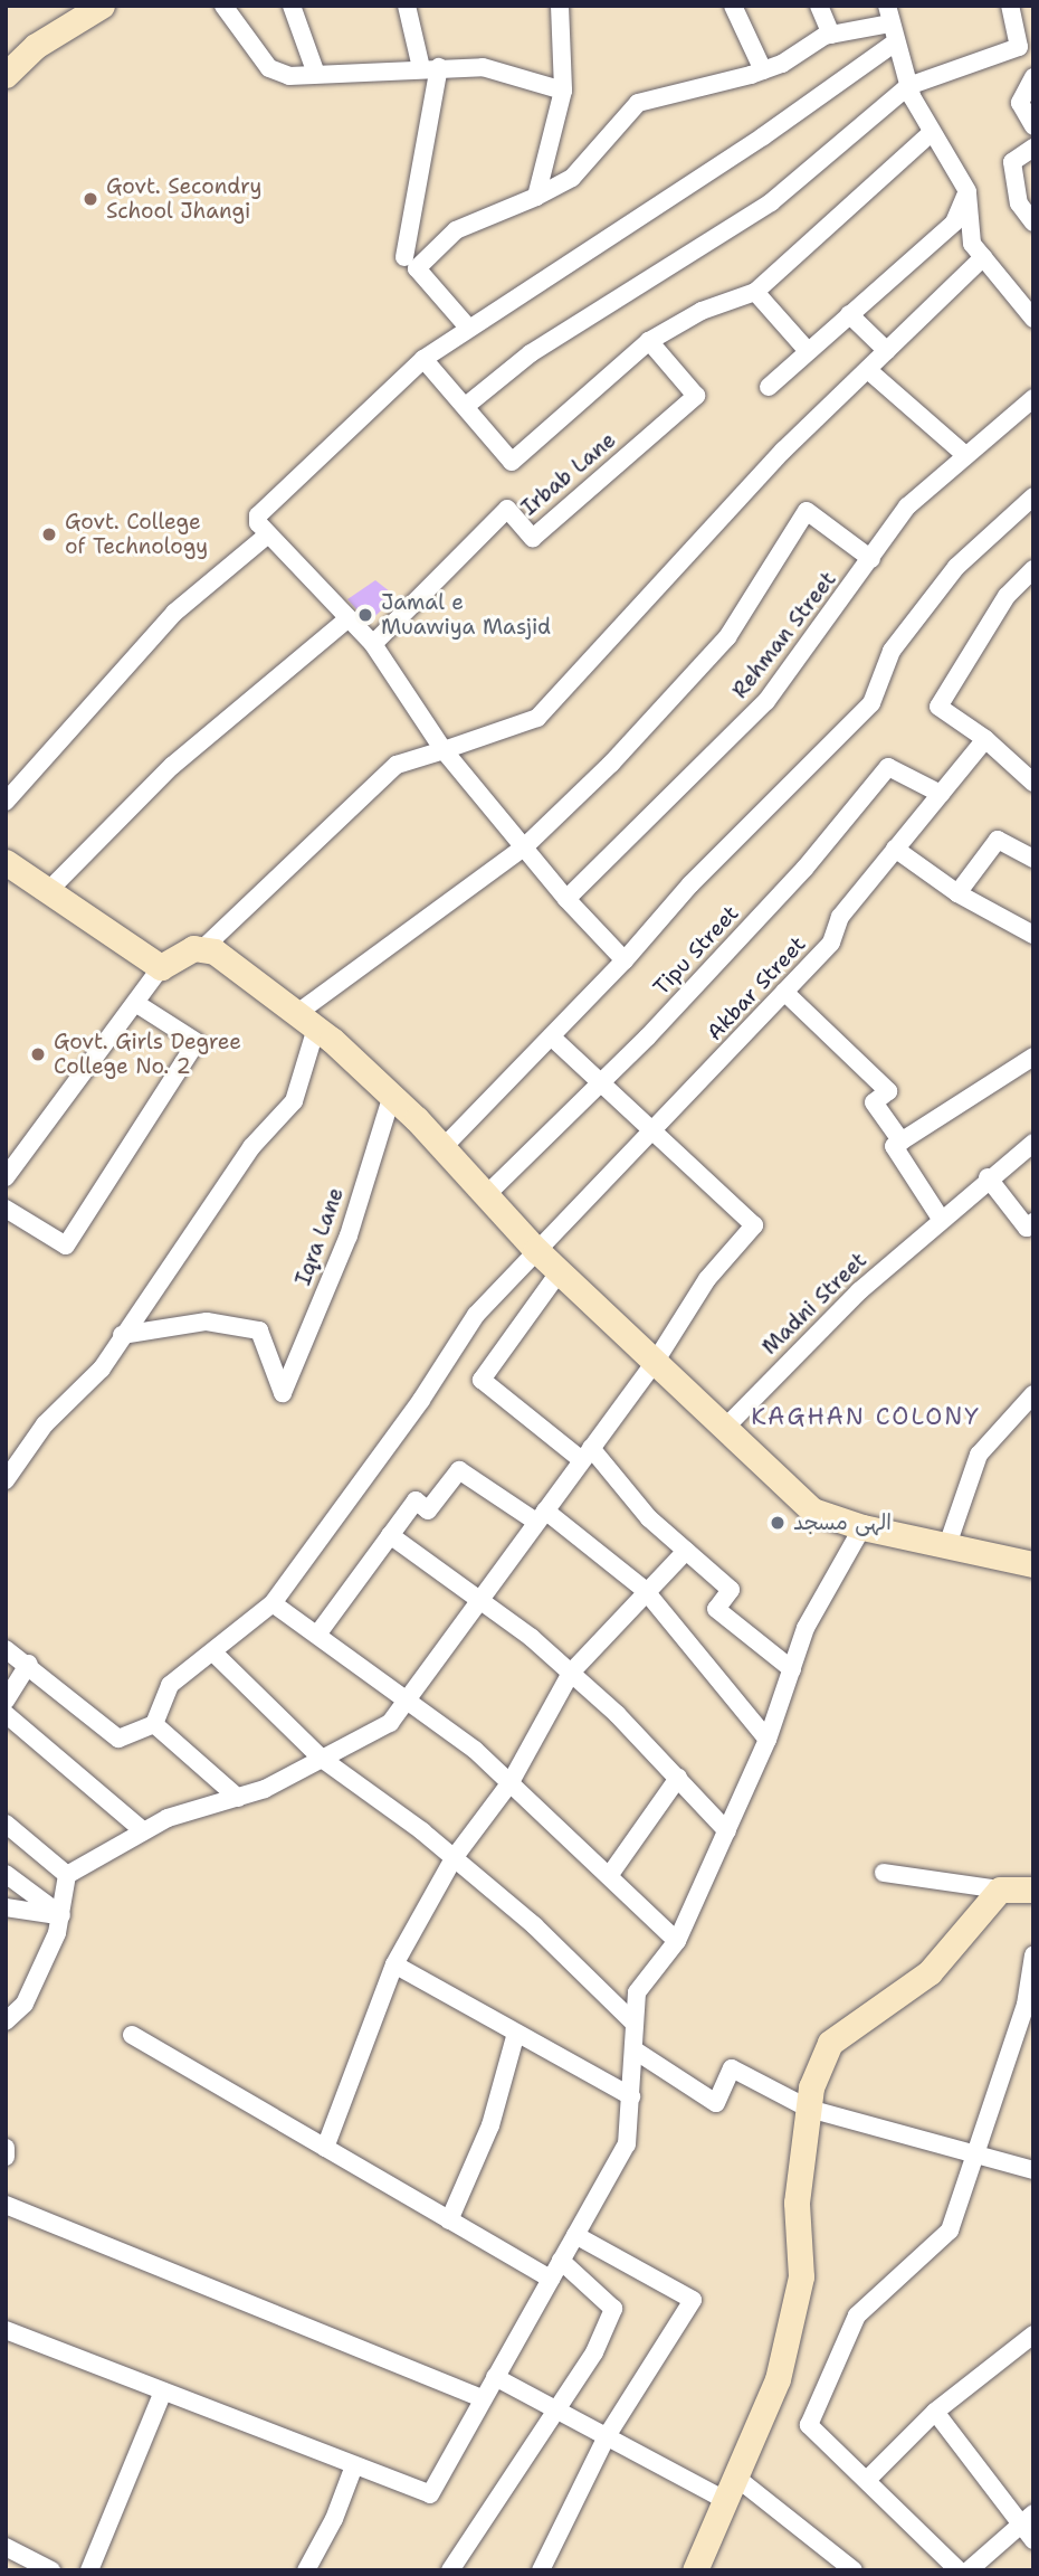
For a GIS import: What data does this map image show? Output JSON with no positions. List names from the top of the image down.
{
  "streets": {
    "street": [
      "Irbab Lane",
      "Rehman Street",
      "Tipu Street",
      "Akbar Street",
      "Iqra Lane",
      "Madni Street"
    ]
  },
  "crossings": [
    ["Tipu Street", "Akbar Street"]
  ],
  "districts": ["KAGHAN COLONY"],
  "places": [
    "Govt. Secondry School Jhangi",
    "Govt. College of Technology",
    "Jamal e Muawiya Masjid",
    "Govt. Girls Degree College No. 2",
    "الہی مسجد"
  ]
}
